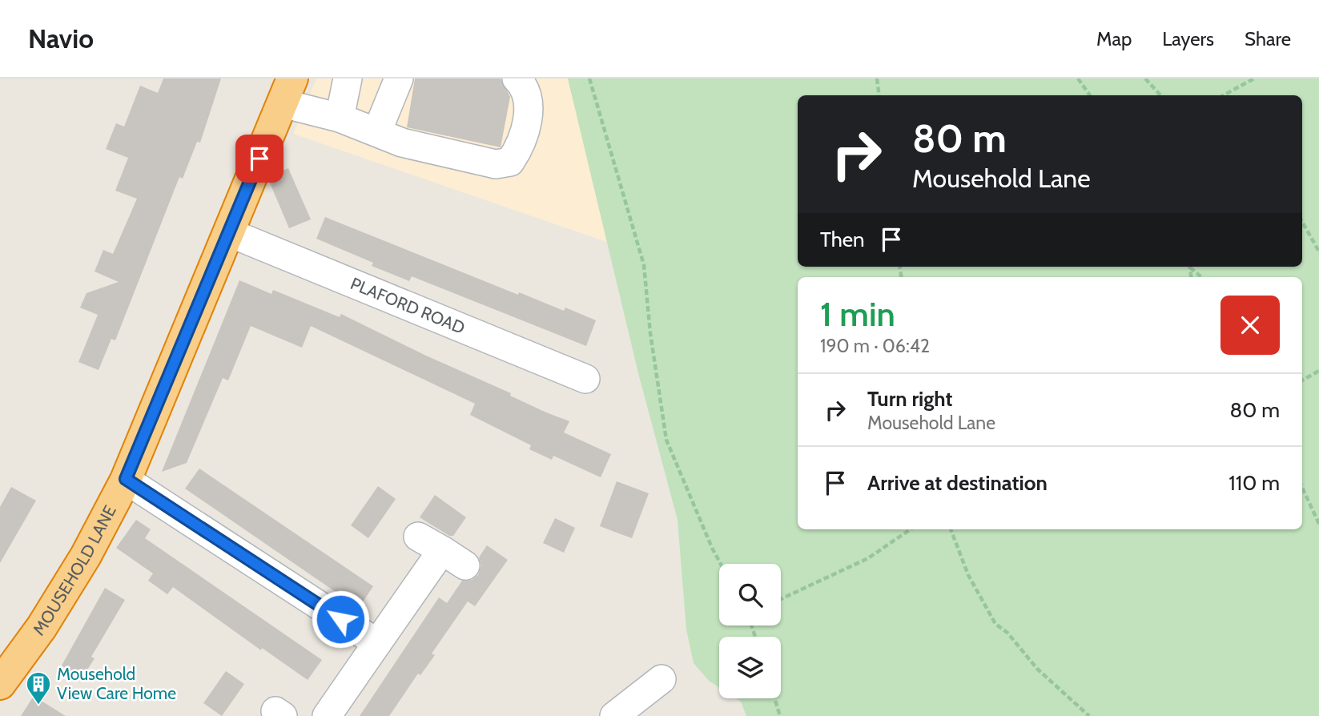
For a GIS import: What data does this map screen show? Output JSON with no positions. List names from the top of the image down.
{
  "streets": {
    "highway": ["MOUSEHOLD LANE"],
    "street": ["PLAFORD ROAD"]
  },
  "crossings": [
    ["PLAFORD ROAD", "MOUSEHOLD LANE"]
  ],
  "places": {
    "building": ["Mousehold View Care Home"]
  },
  "page": {
    "header": "Navio",
    "nav": ["Map", "Layers", "Share"],
    "turn": ["80 m", "Mousehold Lane"],
    "then": "Then",
    "heading": ["1 min", "190 m · 06:42"],
    "list": [
      {
        "name": "Turn right",
        "note": "Mousehold Lane",
        "value": "80 m"
      },
      {
        "name": "Arrive at destination",
        "value": "110 m"
      }
    ]
  }
}
